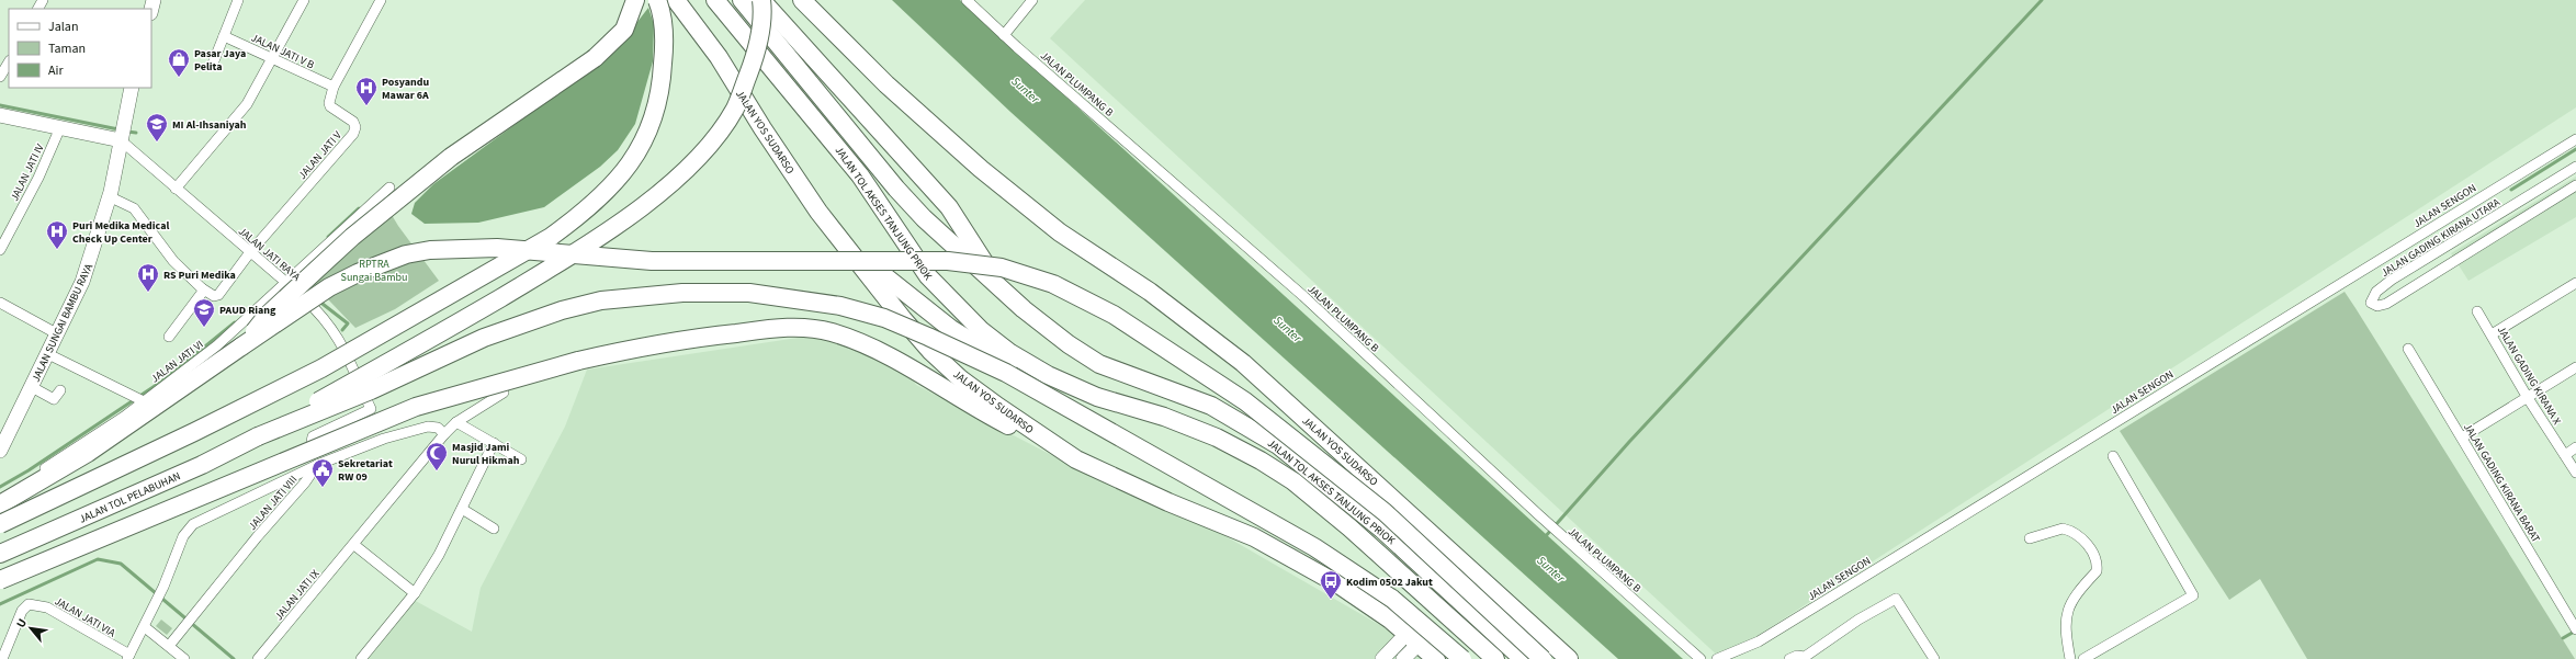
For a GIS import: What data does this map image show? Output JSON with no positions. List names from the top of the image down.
{
  "streets": {
    "highway": ["JALAN YOS SUDARSO", "JALAN TOL AKSES TANJUNG PRIOK", "JALAN TOL PELABUHAN"],
    "street": [
      "JALAN JATI V B",
      "JALAN PLUMPANG B",
      "JALAN JATI V",
      "JALAN JATI IV",
      "JALAN SENGON",
      "JALAN GADING KIRANA UTARA",
      "JALAN JATI RAYA",
      "JALAN SUNGAI BAMBU RAYA",
      "JALAN JATI VI",
      "JALAN GADING KIRANA X",
      "JALAN GADING KIRANA BARAT",
      "JALAN JATI VIII",
      "JALAN JATI IX",
      "JALAN JATI VIA"
    ]
  },
  "crossings": [
    ["JALAN JATI V B", "JALAN JATI V"],
    ["JALAN JATI V", "JALAN JATI RAYA"],
    ["JALAN JATI RAYA", "JALAN SUNGAI BAMBU RAYA"],
    ["JALAN JATI RAYA", "JALAN JATI VI"]
  ],
  "water": ["Sunter"],
  "parks": ["RPTRA Sungai Bambu"],
  "places": {
    "shop": ["Pasar Jaya Pelita"],
    "hospital": ["Posyandu Mawar 6A", "Puri Medika Medical Check Up Center", "RS Puri Medika"],
    "school or university": ["MI Al-Ihsaniyah", "PAUD Riang"],
    "mosque": ["Masjid Jami Nurul Hikmah"],
    "public building": ["Sekretariat RW 09"],
    "bus stop": ["Kodim 0502 Jakut"]
  },
  "legend": ["Jalan", "Taman", "Air"],
  "north": "top left"
}
